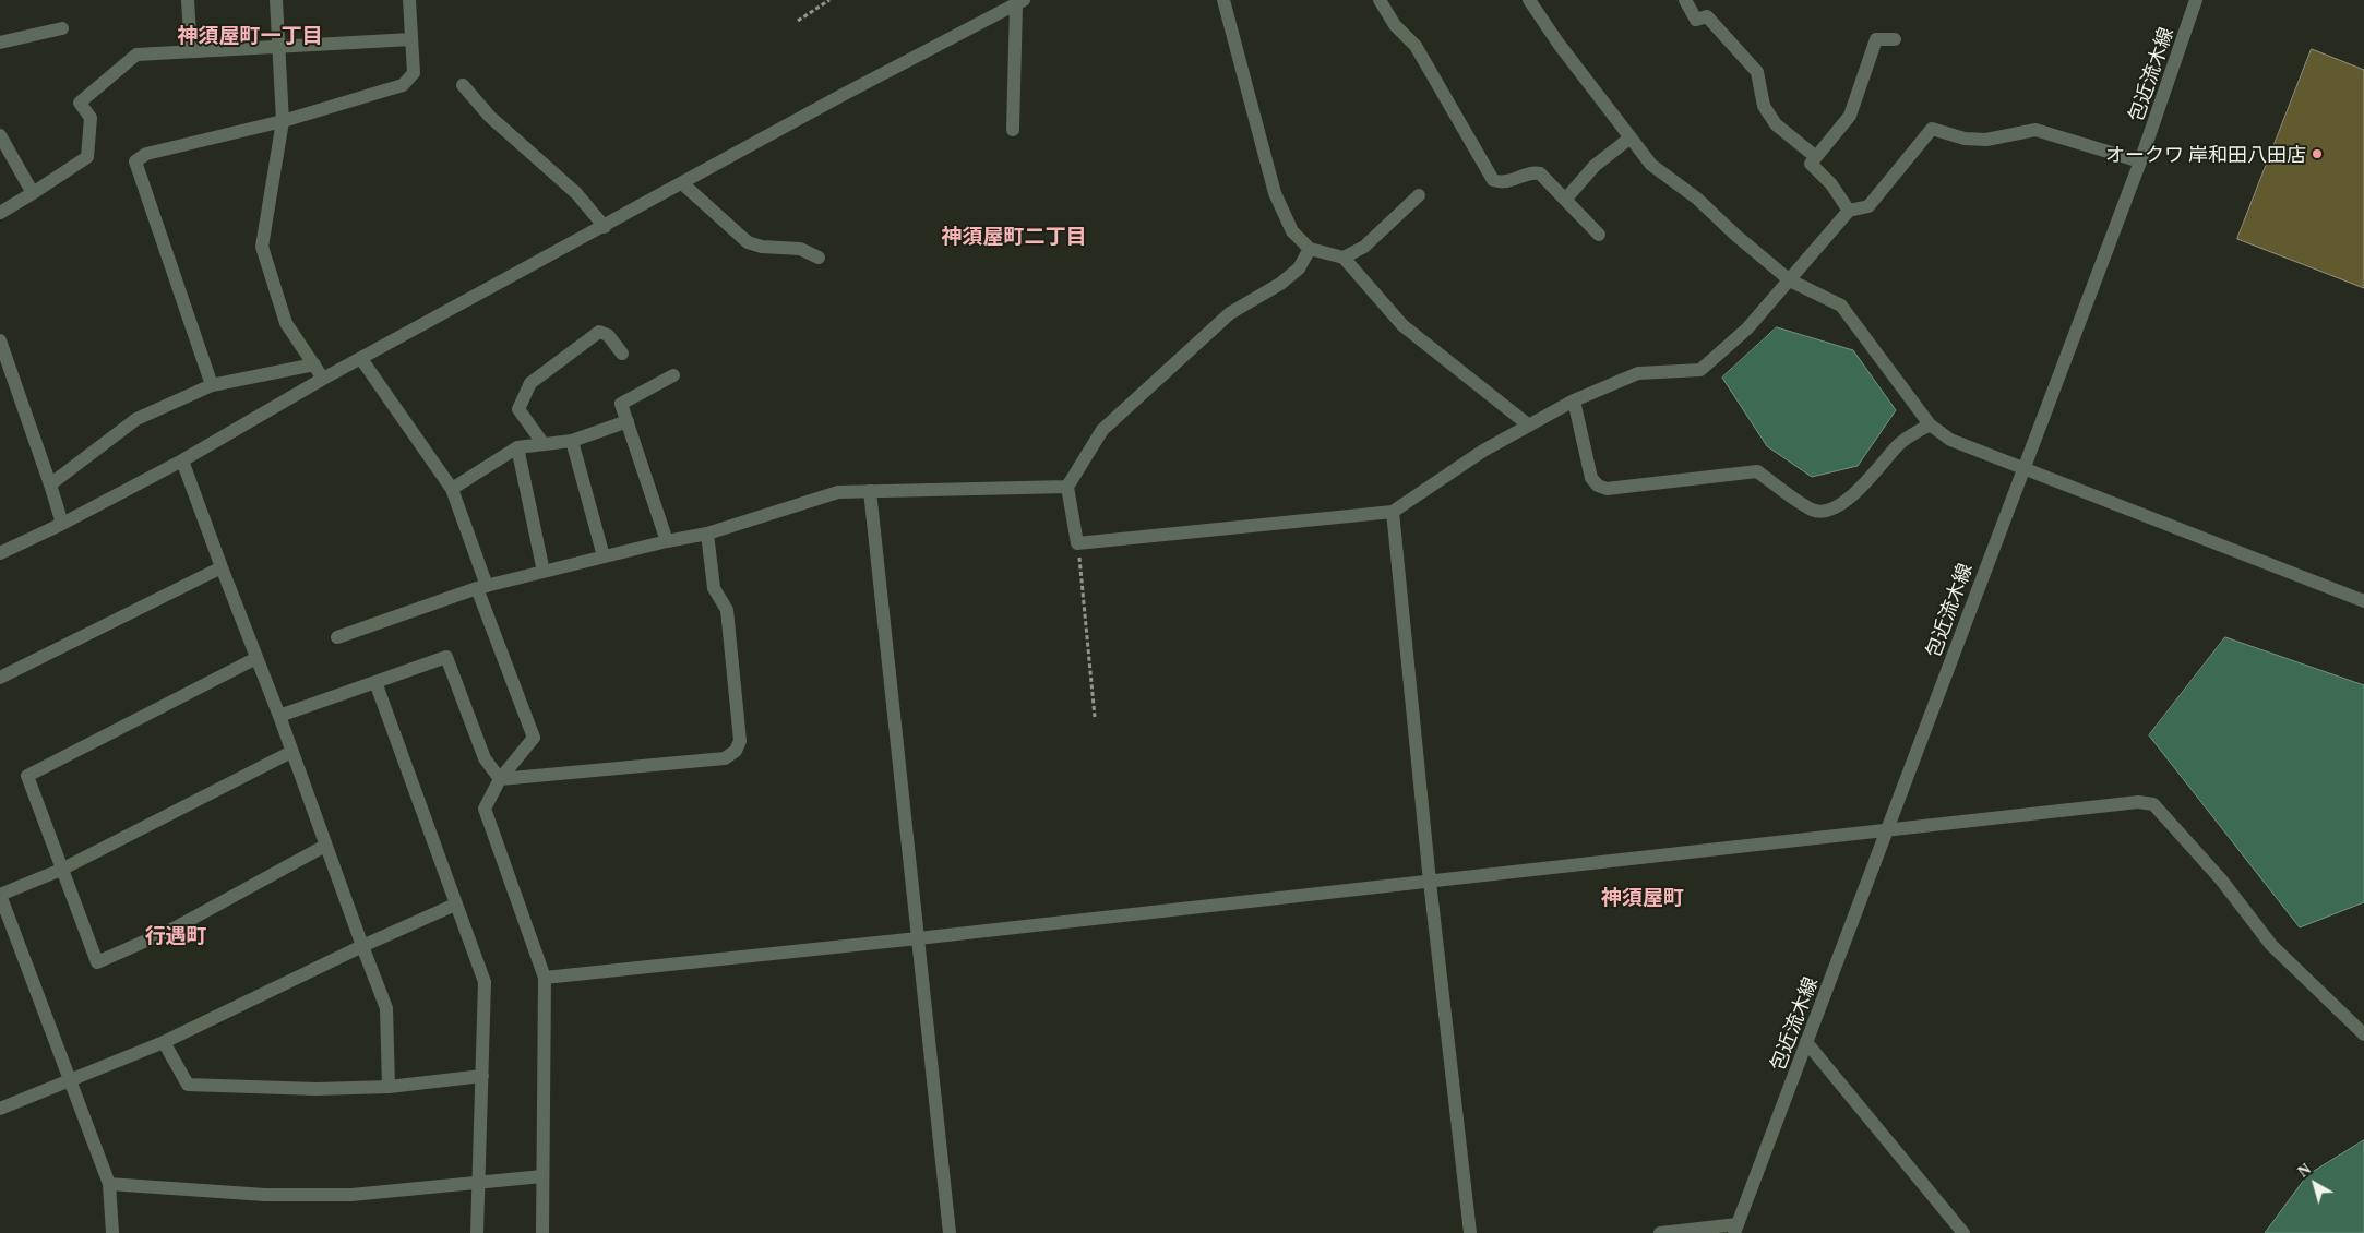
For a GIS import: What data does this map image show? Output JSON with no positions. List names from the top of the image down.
{
  "streets": {
    "street": ["包近流木線"]
  },
  "districts": [
    "神須屋町一丁目",
    "神須屋町二丁目",
    "神須屋町",
    "行遇町"
  ],
  "places": ["オークワ 岸和田八田店"],
  "north": "top left"
}
